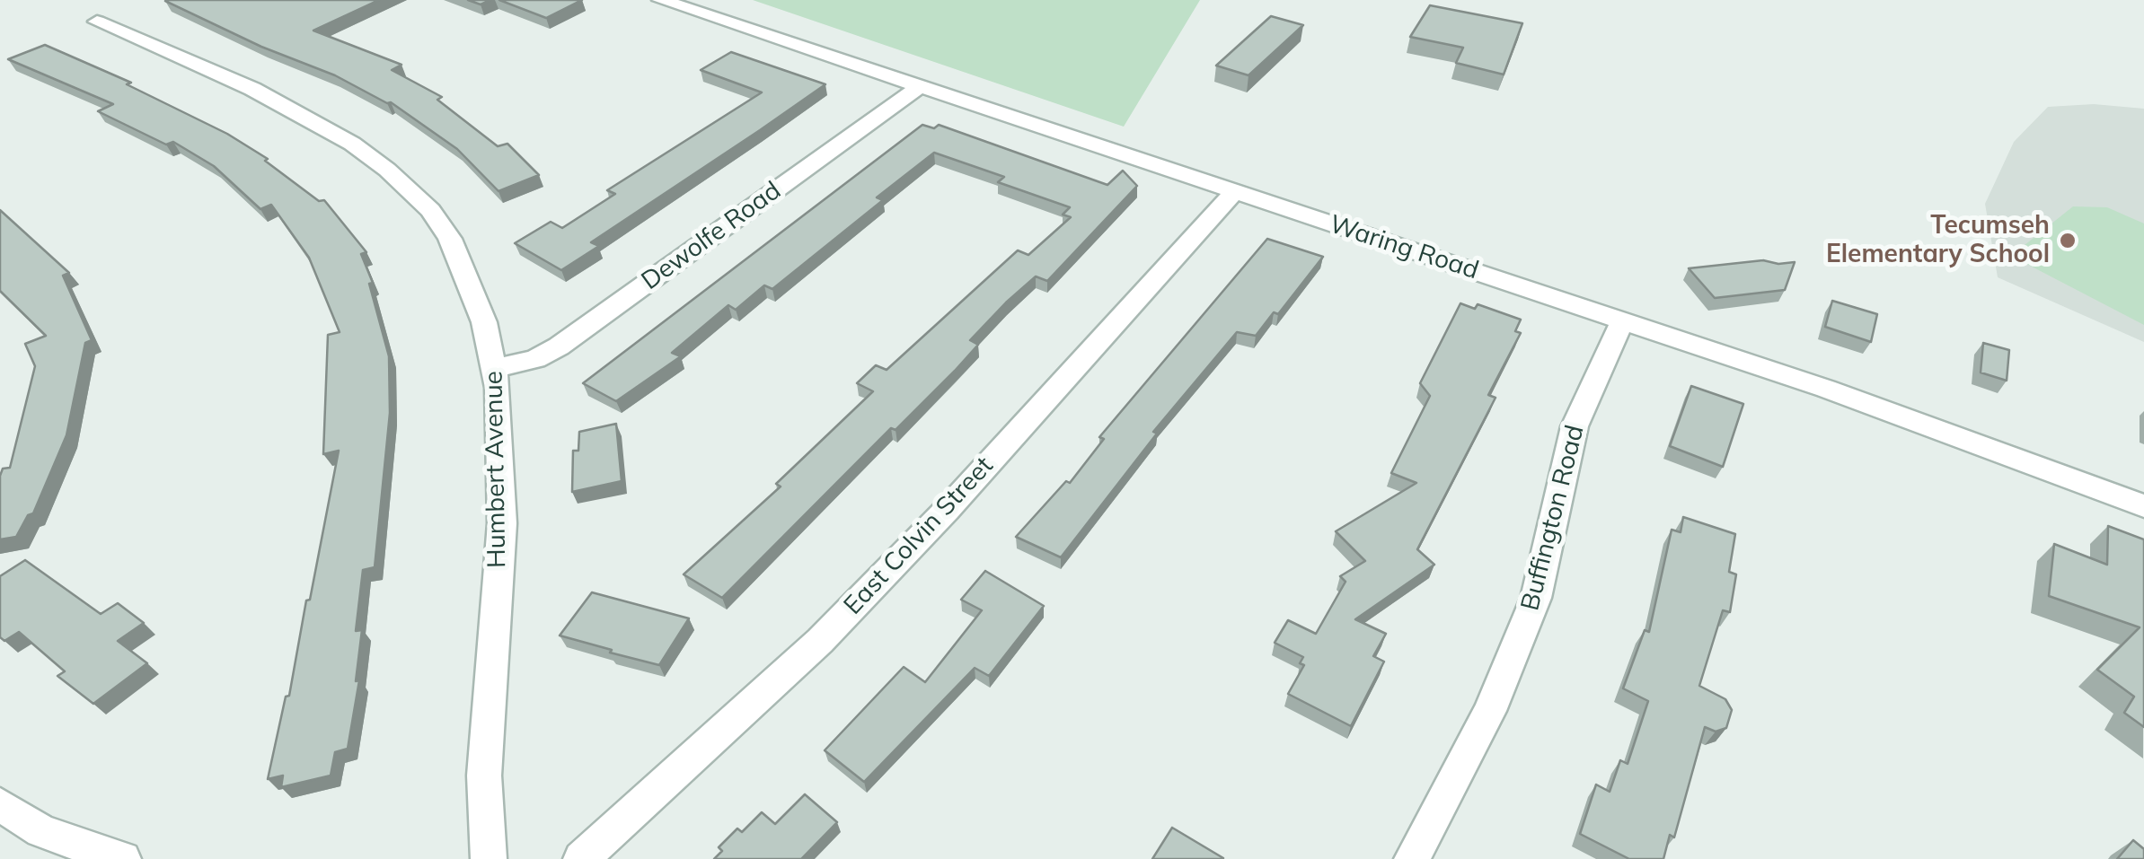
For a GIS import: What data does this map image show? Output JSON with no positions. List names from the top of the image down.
{
  "streets": {
    "street": [
      "Dewolfe Road",
      "Waring Road",
      "Humbert Avenue",
      "Buffington Road",
      "East Colvin Street"
    ]
  },
  "crossings": [
    ["Dewolfe Road", "Waring Road"],
    ["Dewolfe Road", "Humbert Avenue"],
    ["Waring Road", "Buffington Road"],
    ["Waring Road", "East Colvin Street"]
  ],
  "places": ["Tecumseh Elementary School"]
}
